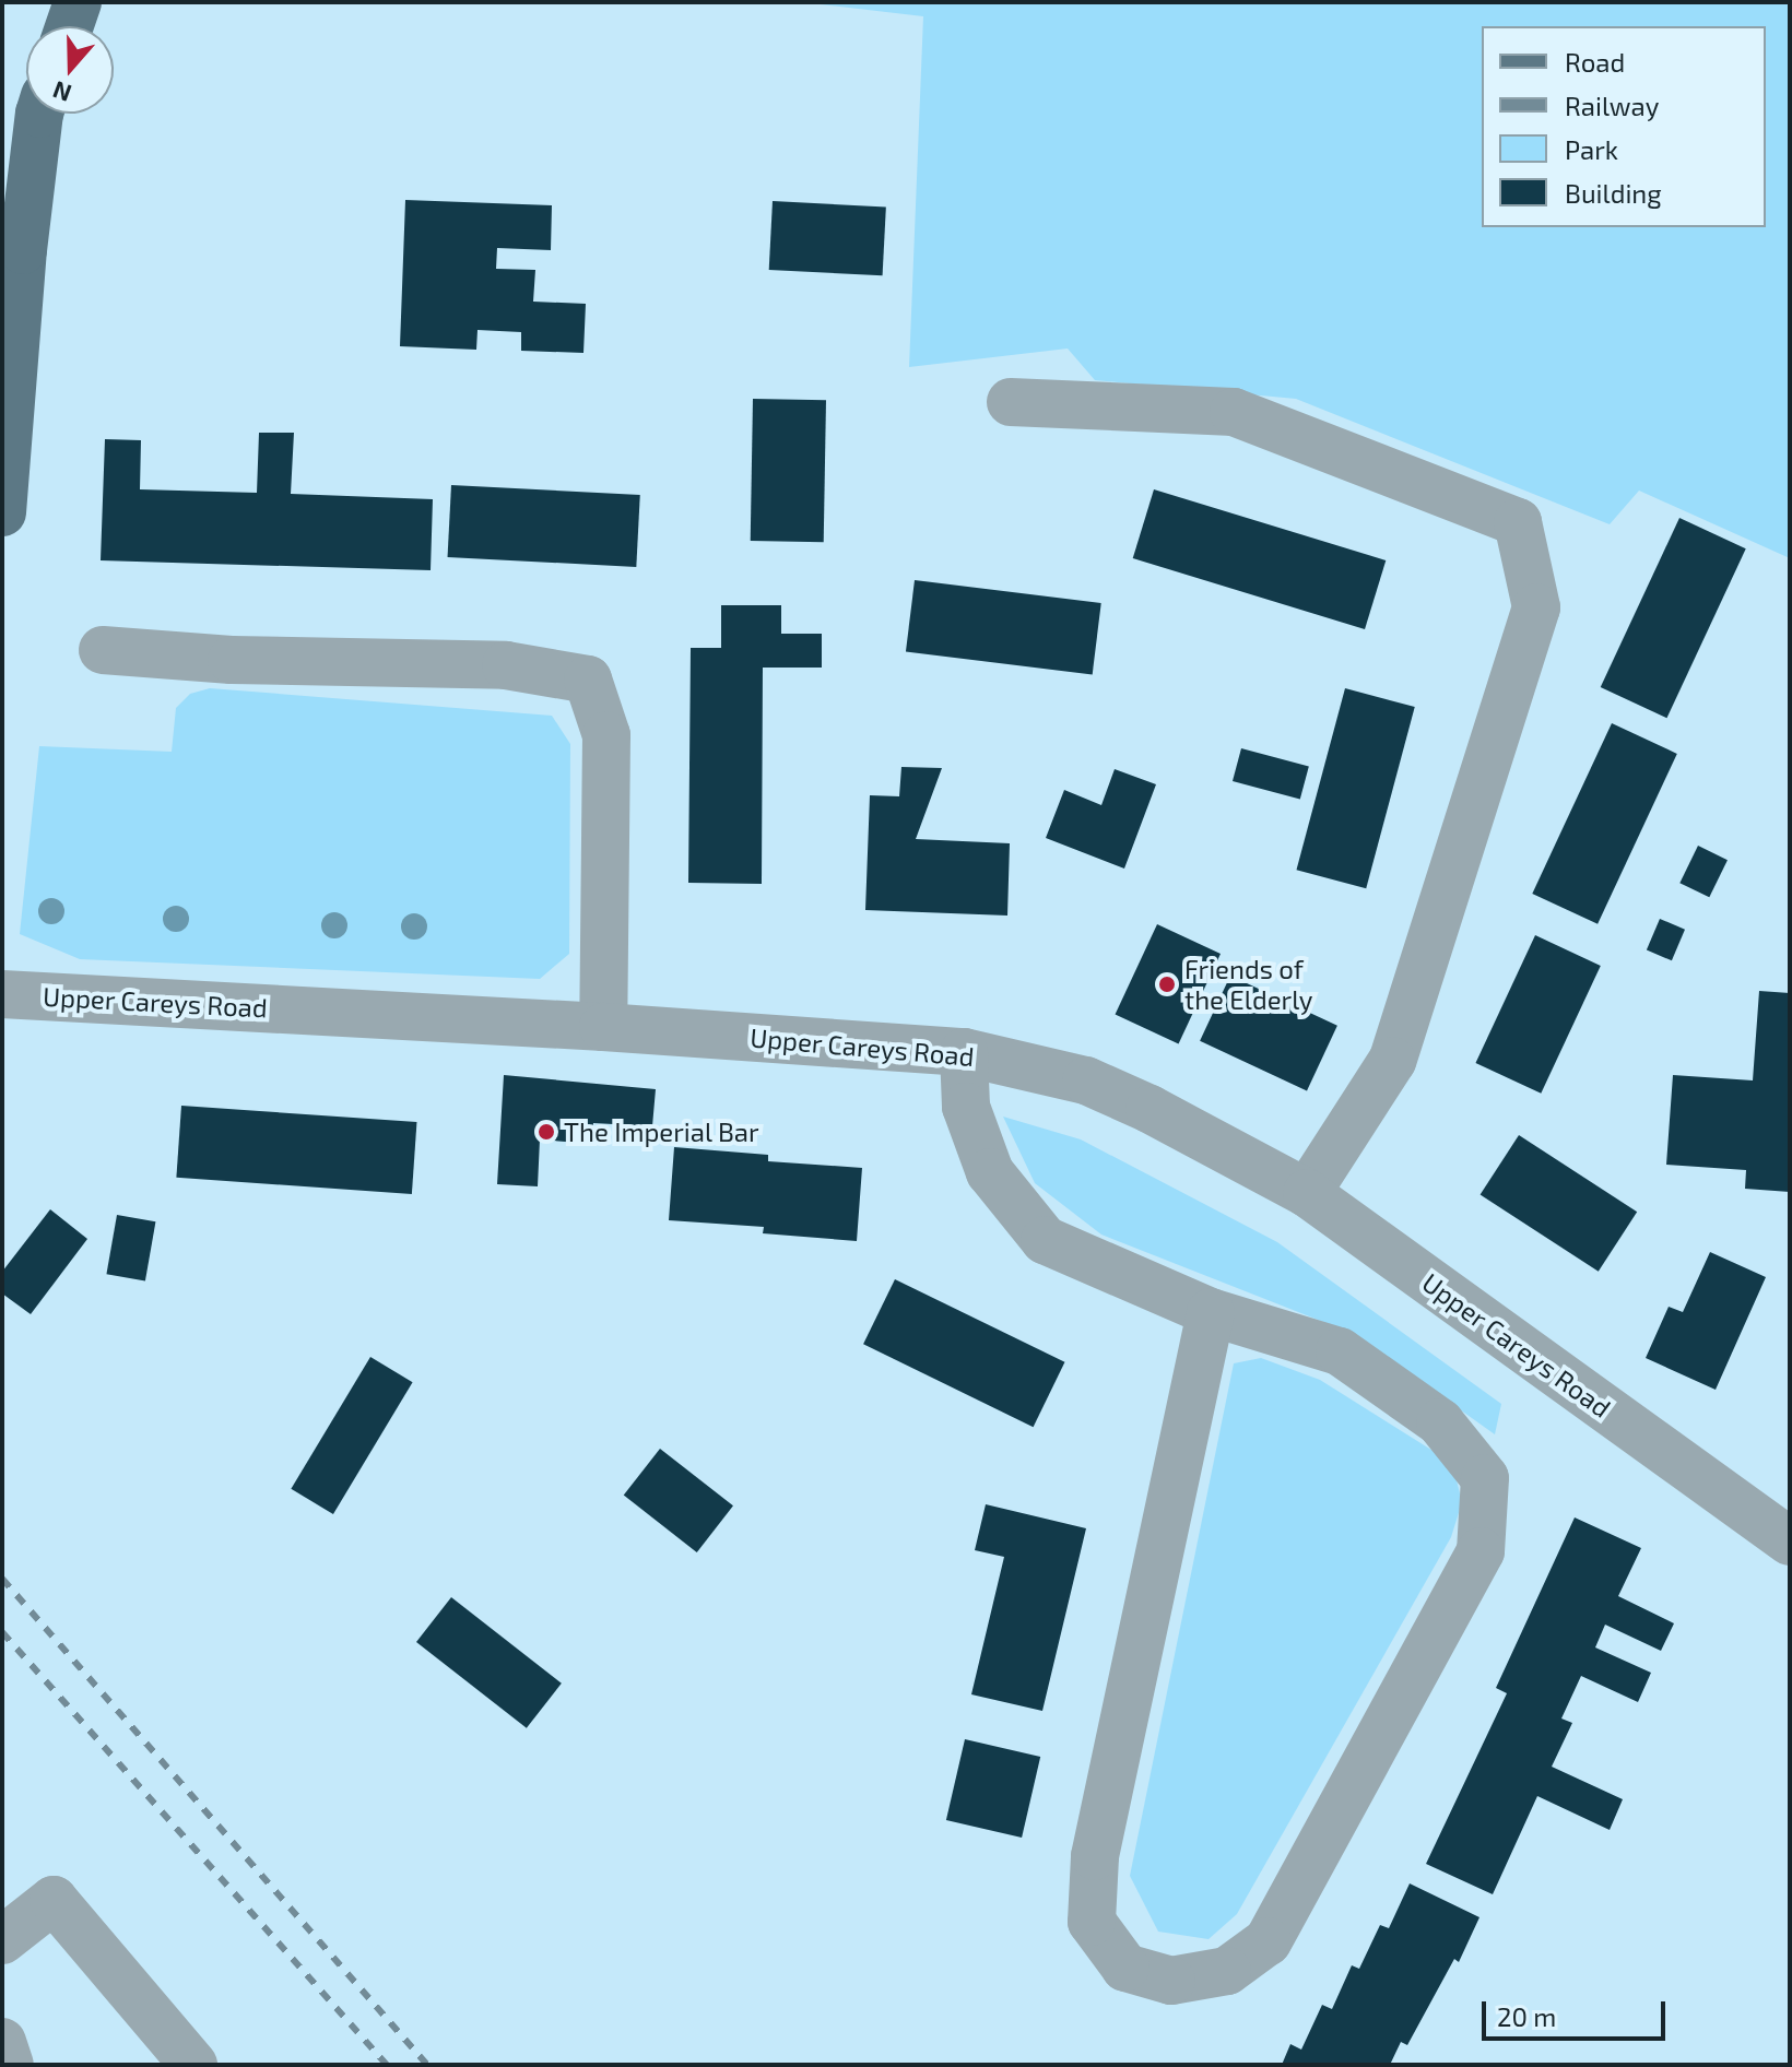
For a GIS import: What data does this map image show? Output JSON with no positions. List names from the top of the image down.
{
  "streets": {
    "street": ["Upper Careys Road"]
  },
  "places": ["Friends of the Elderly", "The Imperial Bar"],
  "legend": [
    "Road",
    "Railway",
    "Park",
    "Building"
  ],
  "scale_bar": "20 m",
  "north": "bottom"
}
